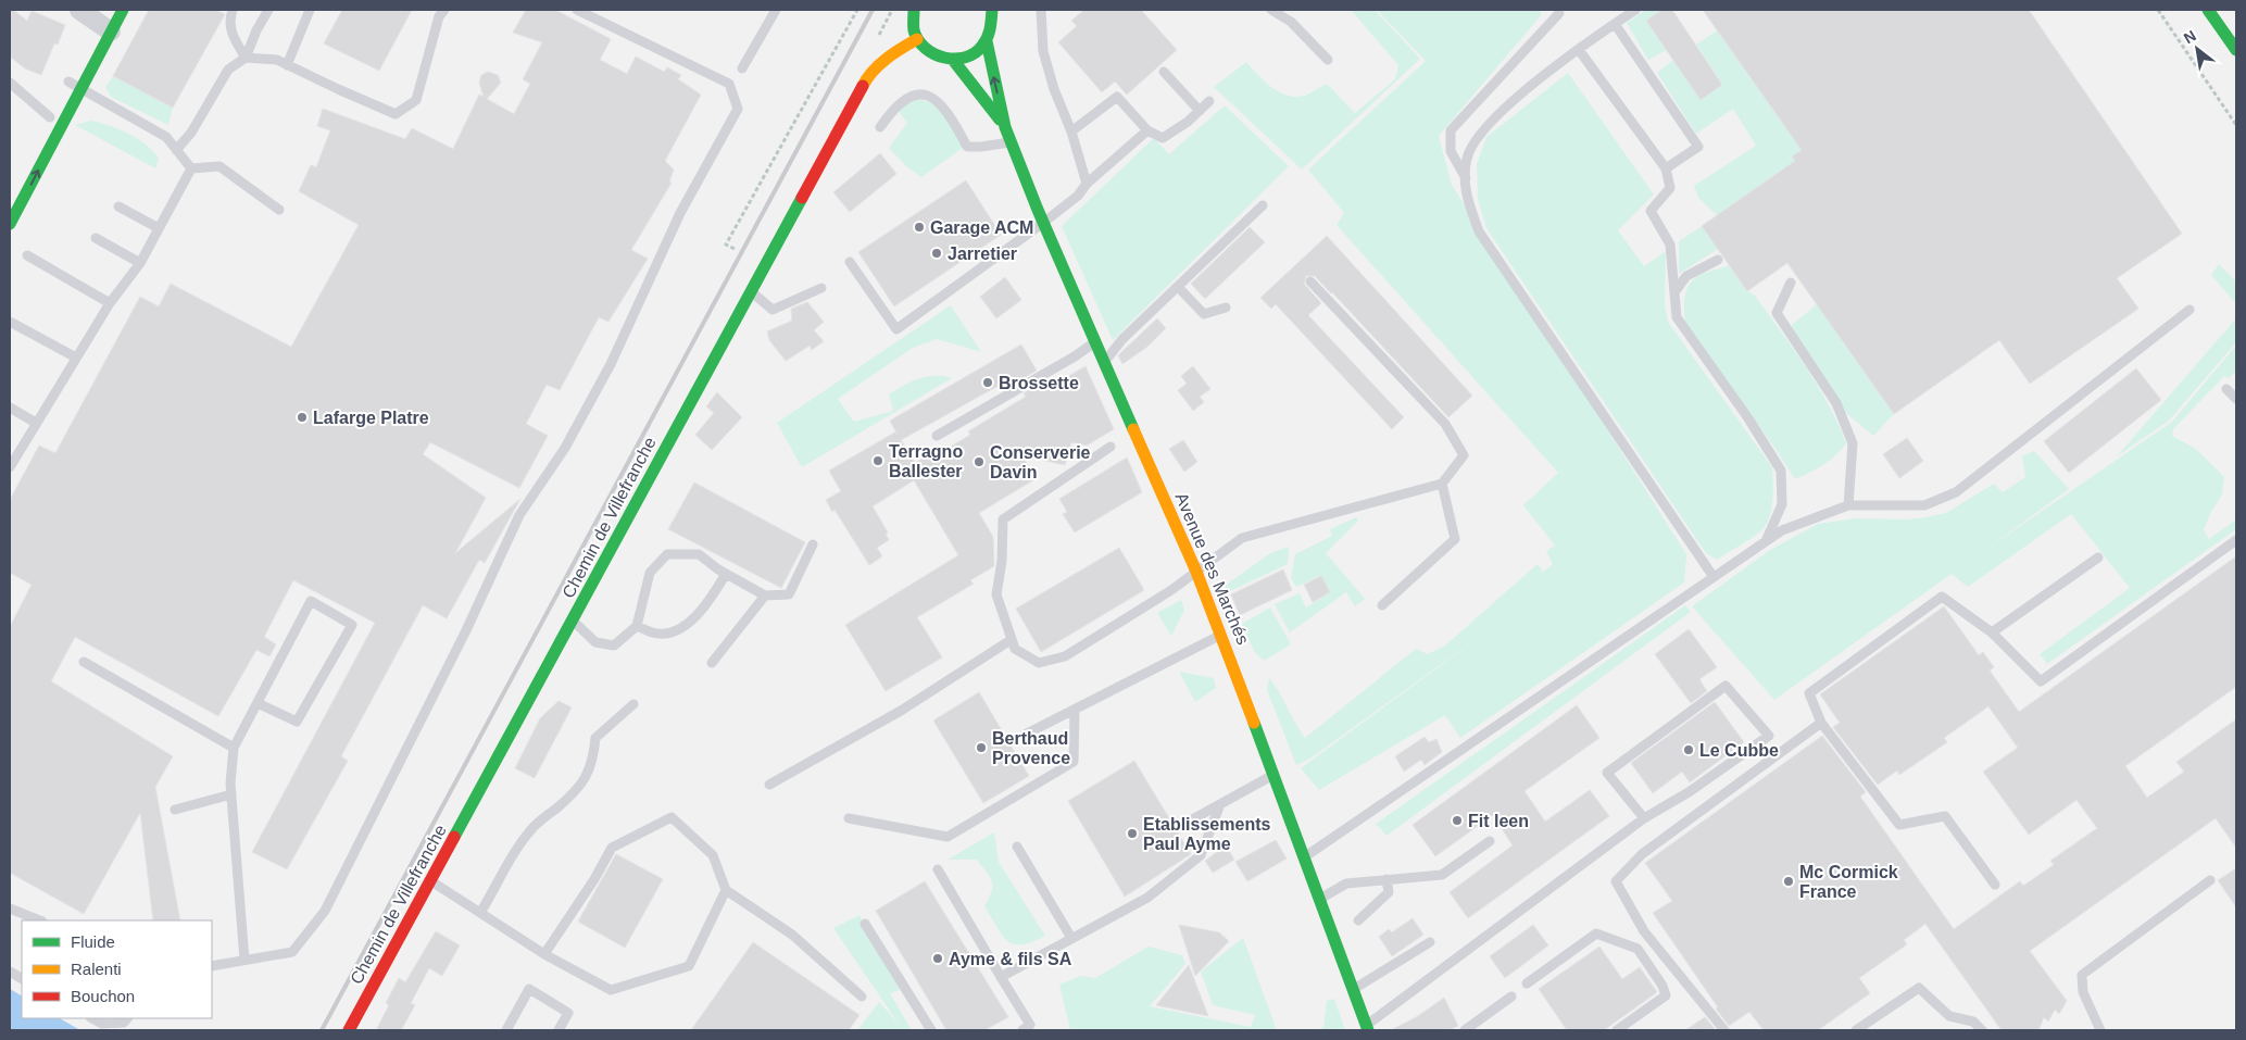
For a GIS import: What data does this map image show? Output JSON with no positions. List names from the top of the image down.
{
  "streets": {
    "street": ["Chemin de Villefranche", "Avenue des Marchés"]
  },
  "places": [
    "Garage ACM",
    "Jarretier",
    "Brossette",
    "Lafarge Platre",
    "Terragno Ballester",
    "Conserverie Davin",
    "Berthaud Provence",
    "Le Cubbe",
    "Fit leen",
    "Etablissements Paul Ayme",
    "Mc Cormick France",
    "Ayme & fils SA"
  ],
  "legend": ["Fluide", "Ralenti", "Bouchon"],
  "north": "top left"
}
